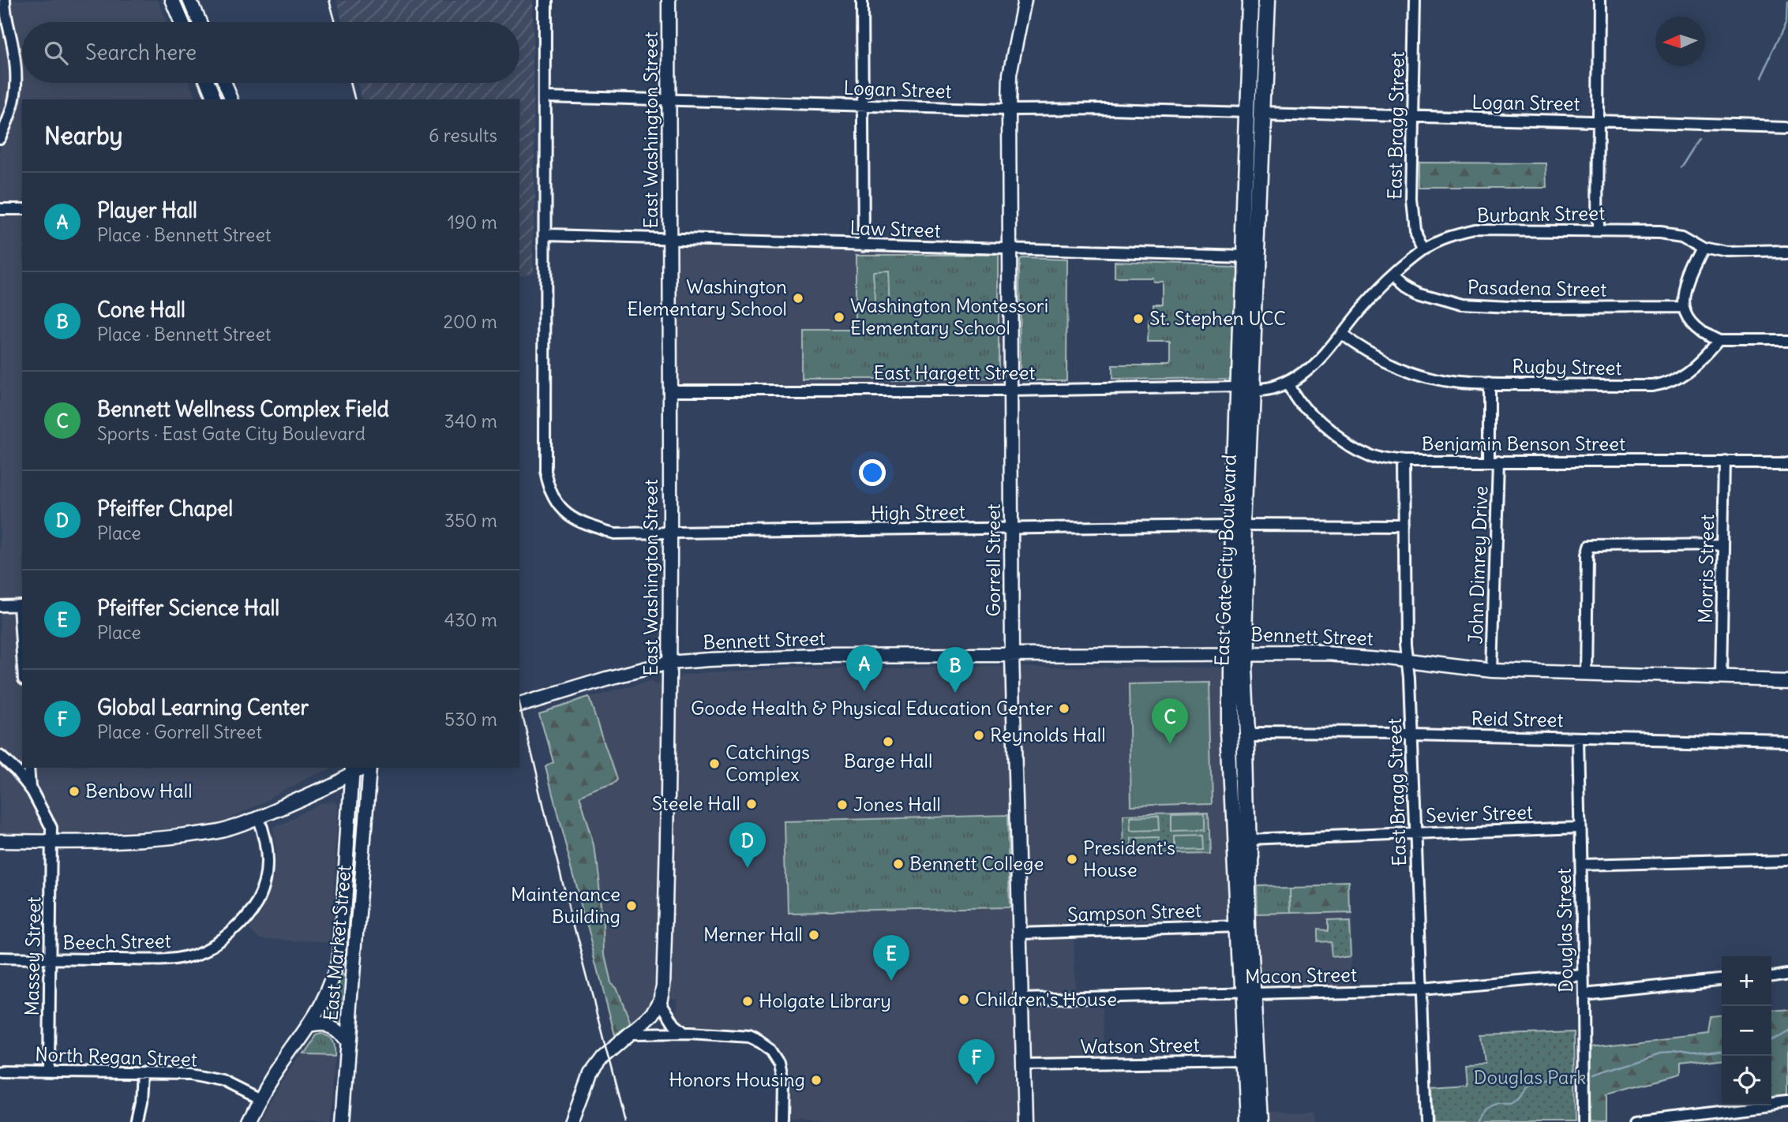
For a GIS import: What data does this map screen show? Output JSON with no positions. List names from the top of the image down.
{
  "streets": {
    "main road": ["East Gate City Boulevard"],
    "street": [
      "Logan Street",
      "East Bragg Street",
      "East Washington Street",
      "Burbank Street",
      "Law Street",
      "Pasadena Street",
      "Rugby Street",
      "East Hargett Street",
      "Benjamin Benson Street",
      "High Street",
      "Gorrell Street",
      "John Dimrey Drive",
      "Morris Street",
      "Bennett Street",
      "Reid Street",
      "Sevier Street",
      "Sampson Street",
      "Douglas Street",
      "Beech Street",
      "East Market Street",
      "Massey Street",
      "Macon Street",
      "Watson Street",
      "North Regan Street"
    ]
  },
  "crossings": [
    ["Logan Street", "East Bragg Street"],
    ["Logan Street", "East Washington Street"],
    ["Logan Street", "High Street"],
    ["Logan Street", "Gorrell Street"],
    ["Logan Street", "East Gate City Boulevard"],
    ["East Bragg Street", "Burbank Street"],
    ["East Bragg Street", "Benjamin Benson Street"],
    ["East Bragg Street", "High Street"],
    ["East Bragg Street", "Bennett Street"],
    ["East Bragg Street", "Reid Street"],
    ["East Bragg Street", "Sevier Street"],
    ["East Bragg Street", "Macon Street"],
    ["East Washington Street", "Law Street"],
    ["East Washington Street", "East Hargett Street"],
    ["East Washington Street", "High Street"],
    ["East Washington Street", "Bennett Street"],
    ["Burbank Street", "Pasadena Street"],
    ["Burbank Street", "Rugby Street"],
    ["Burbank Street", "East Hargett Street"],
    ["Burbank Street", "Benjamin Benson Street"],
    ["Burbank Street", "East Gate City Boulevard"],
    ["Law Street", "High Street"],
    ["Law Street", "Gorrell Street"],
    ["Law Street", "East Gate City Boulevard"],
    ["Rugby Street", "John Dimrey Drive"],
    ["East Hargett Street", "Gorrell Street"],
    ["East Hargett Street", "East Gate City Boulevard"],
    ["Benjamin Benson Street", "John Dimrey Drive"],
    ["Benjamin Benson Street", "Morris Street"],
    ["High Street", "Gorrell Street"],
    ["High Street", "East Gate City Boulevard"],
    ["Gorrell Street", "Bennett Street"],
    ["Gorrell Street", "Sampson Street"],
    ["Gorrell Street", "Macon Street"],
    ["Gorrell Street", "Watson Street"],
    ["East Gate City Boulevard", "Bennett Street"],
    ["East Gate City Boulevard", "Reid Street"],
    ["East Gate City Boulevard", "Sevier Street"],
    ["East Gate City Boulevard", "Sampson Street"],
    ["East Gate City Boulevard", "Macon Street"],
    ["East Gate City Boulevard", "Watson Street"],
    ["John Dimrey Drive", "Bennett Street"],
    ["Morris Street", "Bennett Street"],
    ["Reid Street", "Douglas Street"],
    ["Sevier Street", "Douglas Street"],
    ["Douglas Street", "Macon Street"],
    ["Beech Street", "Massey Street"],
    ["East Market Street", "North Regan Street"],
    ["Massey Street", "North Regan Street"]
  ],
  "parks": ["Douglas Park"],
  "places": [
    "Washington Elementary School",
    "Washington Montessori Elementary School",
    "St. Stephen UCC",
    "Goode Health & Physical Education Center",
    "Reynolds Hall",
    "Barge Hall",
    "Catchings Complex",
    "Benbow Hall",
    "Steele Hall",
    "Jones Hall",
    "President's House",
    "Bennett College",
    "Maintenance Building",
    "Merner Hall",
    "Children's House",
    "Holgate Library",
    "Honors Housing"
  ],
  "north": "left",
  "page": {
    "search": "Search here",
    "heading": ["Nearby", "6 results"],
    "list": [
      {
        "mark": "A",
        "name": "Player Hall",
        "note": "Place · Bennett Street",
        "value": "190 m"
      },
      {
        "mark": "B",
        "name": "Cone Hall",
        "note": "Place · Bennett Street",
        "value": "200 m"
      },
      {
        "mark": "C",
        "name": "Bennett Wellness Complex Field",
        "note": "Sports · East Gate City Boulevard",
        "value": "340 m"
      },
      {
        "mark": "D",
        "name": "Pfeiffer Chapel",
        "note": "Place",
        "value": "350 m"
      },
      {
        "mark": "E",
        "name": "Pfeiffer Science Hall",
        "note": "Place",
        "value": "430 m"
      },
      {
        "mark": "F",
        "name": "Global Learning Center",
        "note": "Place · Gorrell Street",
        "value": "530 m"
      }
    ],
    "pins": [
      "A",
      "B",
      "C",
      "D",
      "E",
      "F"
    ],
    "map_buttons": ["+", "−"]
  }
}
